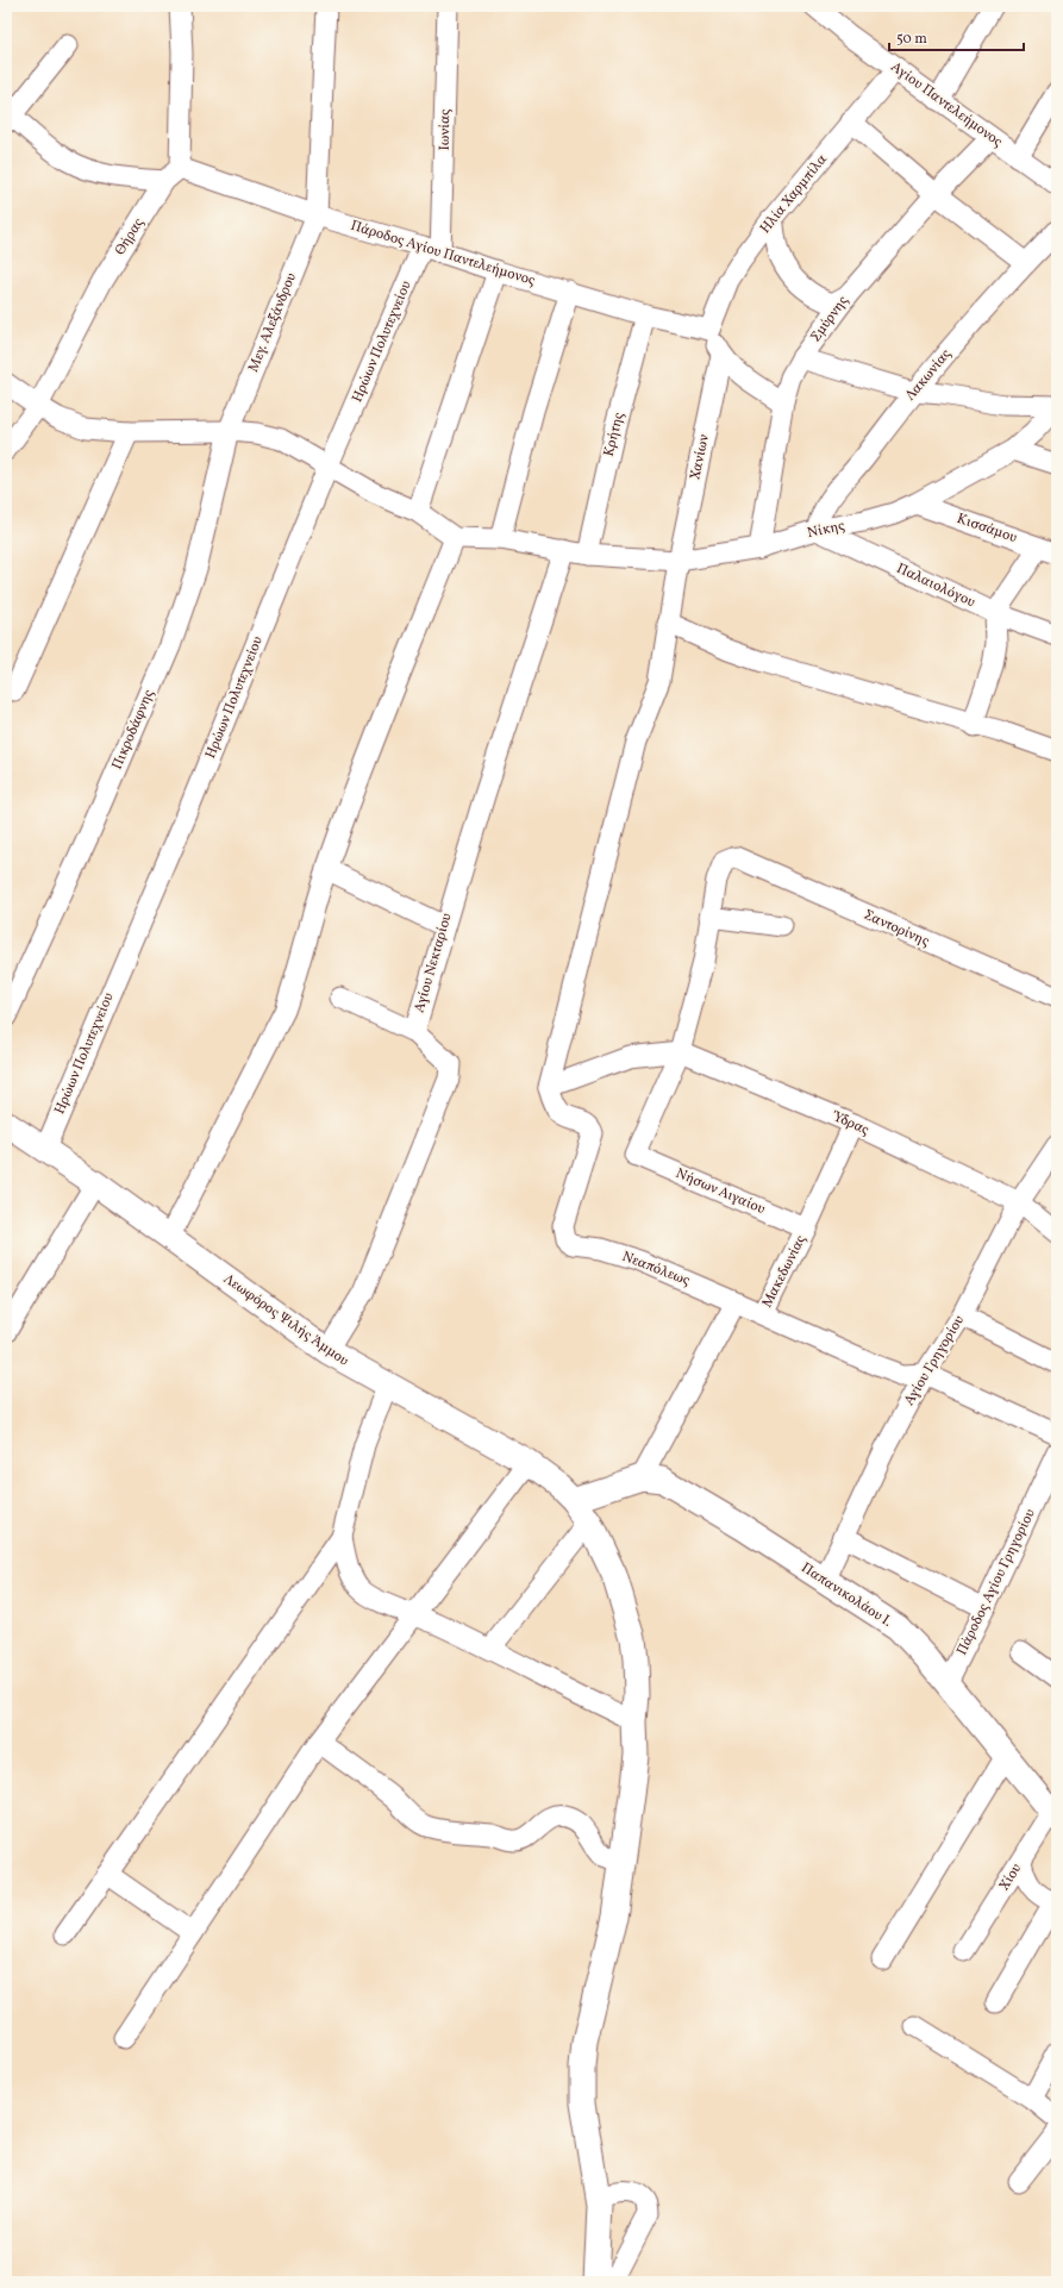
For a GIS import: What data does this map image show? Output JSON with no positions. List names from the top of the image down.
{
  "streets": {
    "street": [
      "Αγίου Παντελεήμονος",
      "Ιωνίας",
      "Ηλία Χαρμπίλα",
      "Θήρας",
      "Πάροδος Αγίου Παντελεήμονος",
      "Σμύρνης",
      "Μεγ. Αλεξάνδρου",
      "Ηρώων Πολυτεχνείου",
      "Λακωνίας",
      "Κρήτης",
      "Χανίων",
      "Κισσάμου",
      "Νίκης",
      "Παλαιολόγου",
      "Πικροδάφνης",
      "Σαντορίνης",
      "Αγίου Νεκταρίου",
      "Ύδρας",
      "Νήσων Αιγαίου",
      "Νεαπόλεως",
      "Μακεδωνίας",
      "Λεωφόρος Ψιλής Άμμου",
      "Αγίου Γρηγορίου",
      "Πάροδος Αγίου Γρηγορίου",
      "Παπανικολάου Ι.",
      "Χίου"
    ]
  },
  "crossings": [
    ["Αγίου Παντελεήμονος", "Ηλία Χαρμπίλα"],
    ["Αγίου Παντελεήμονος", "Σμύρνης"],
    ["Ιωνίας", "Πάροδος Αγίου Παντελεήμονος"],
    ["Ιωνίας", "Ηρώων Πολυτεχνείου"],
    ["Ηλία Χαρμπίλα", "Πάροδος Αγίου Παντελεήμονος"],
    ["Θήρας", "Πάροδος Αγίου Παντελεήμονος"],
    ["Πάροδος Αγίου Παντελεήμονος", "Μεγ. Αλεξάνδρου"],
    ["Πάροδος Αγίου Παντελεήμονος", "Ηρώων Πολυτεχνείου"],
    ["Πάροδος Αγίου Παντελεήμονος", "Κρήτης"],
    ["Σμύρνης", "Νίκης"],
    ["Μεγ. Αλεξάνδρου", "Πικροδάφνης"],
    ["Ηρώων Πολυτεχνείου", "Λεωφόρος Ψιλής Άμμου"],
    ["Λακωνίας", "Νίκης"],
    ["Λακωνίας", "Παλαιολόγου"],
    ["Κρήτης", "Νίκης"],
    ["Χανίων", "Νίκης"],
    ["Χανίων", "Νεαπόλεως"],
    ["Κισσάμου", "Νίκης"],
    ["Νίκης", "Παλαιολόγου"],
    ["Νίκης", "Αγίου Νεκταρίου"],
    ["Αγίου Νεκταρίου", "Λεωφόρος Ψιλής Άμμου"],
    ["Ύδρας", "Νήσων Αιγαίου"],
    ["Ύδρας", "Μακεδωνίας"],
    ["Ύδρας", "Αγίου Γρηγορίου"],
    ["Νήσων Αιγαίου", "Μακεδωνίας"],
    ["Νεαπόλεως", "Μακεδωνίας"],
    ["Λεωφόρος Ψιλής Άμμου", "Παπανικολάου Ι."],
    ["Αγίου Γρηγορίου", "Παπανικολάου Ι."],
    ["Πάροδος Αγίου Γρηγορίου", "Παπανικολάου Ι."],
    ["Παπανικολάου Ι.", "Χίου"]
  ],
  "scale_bar": "50 m"
}
